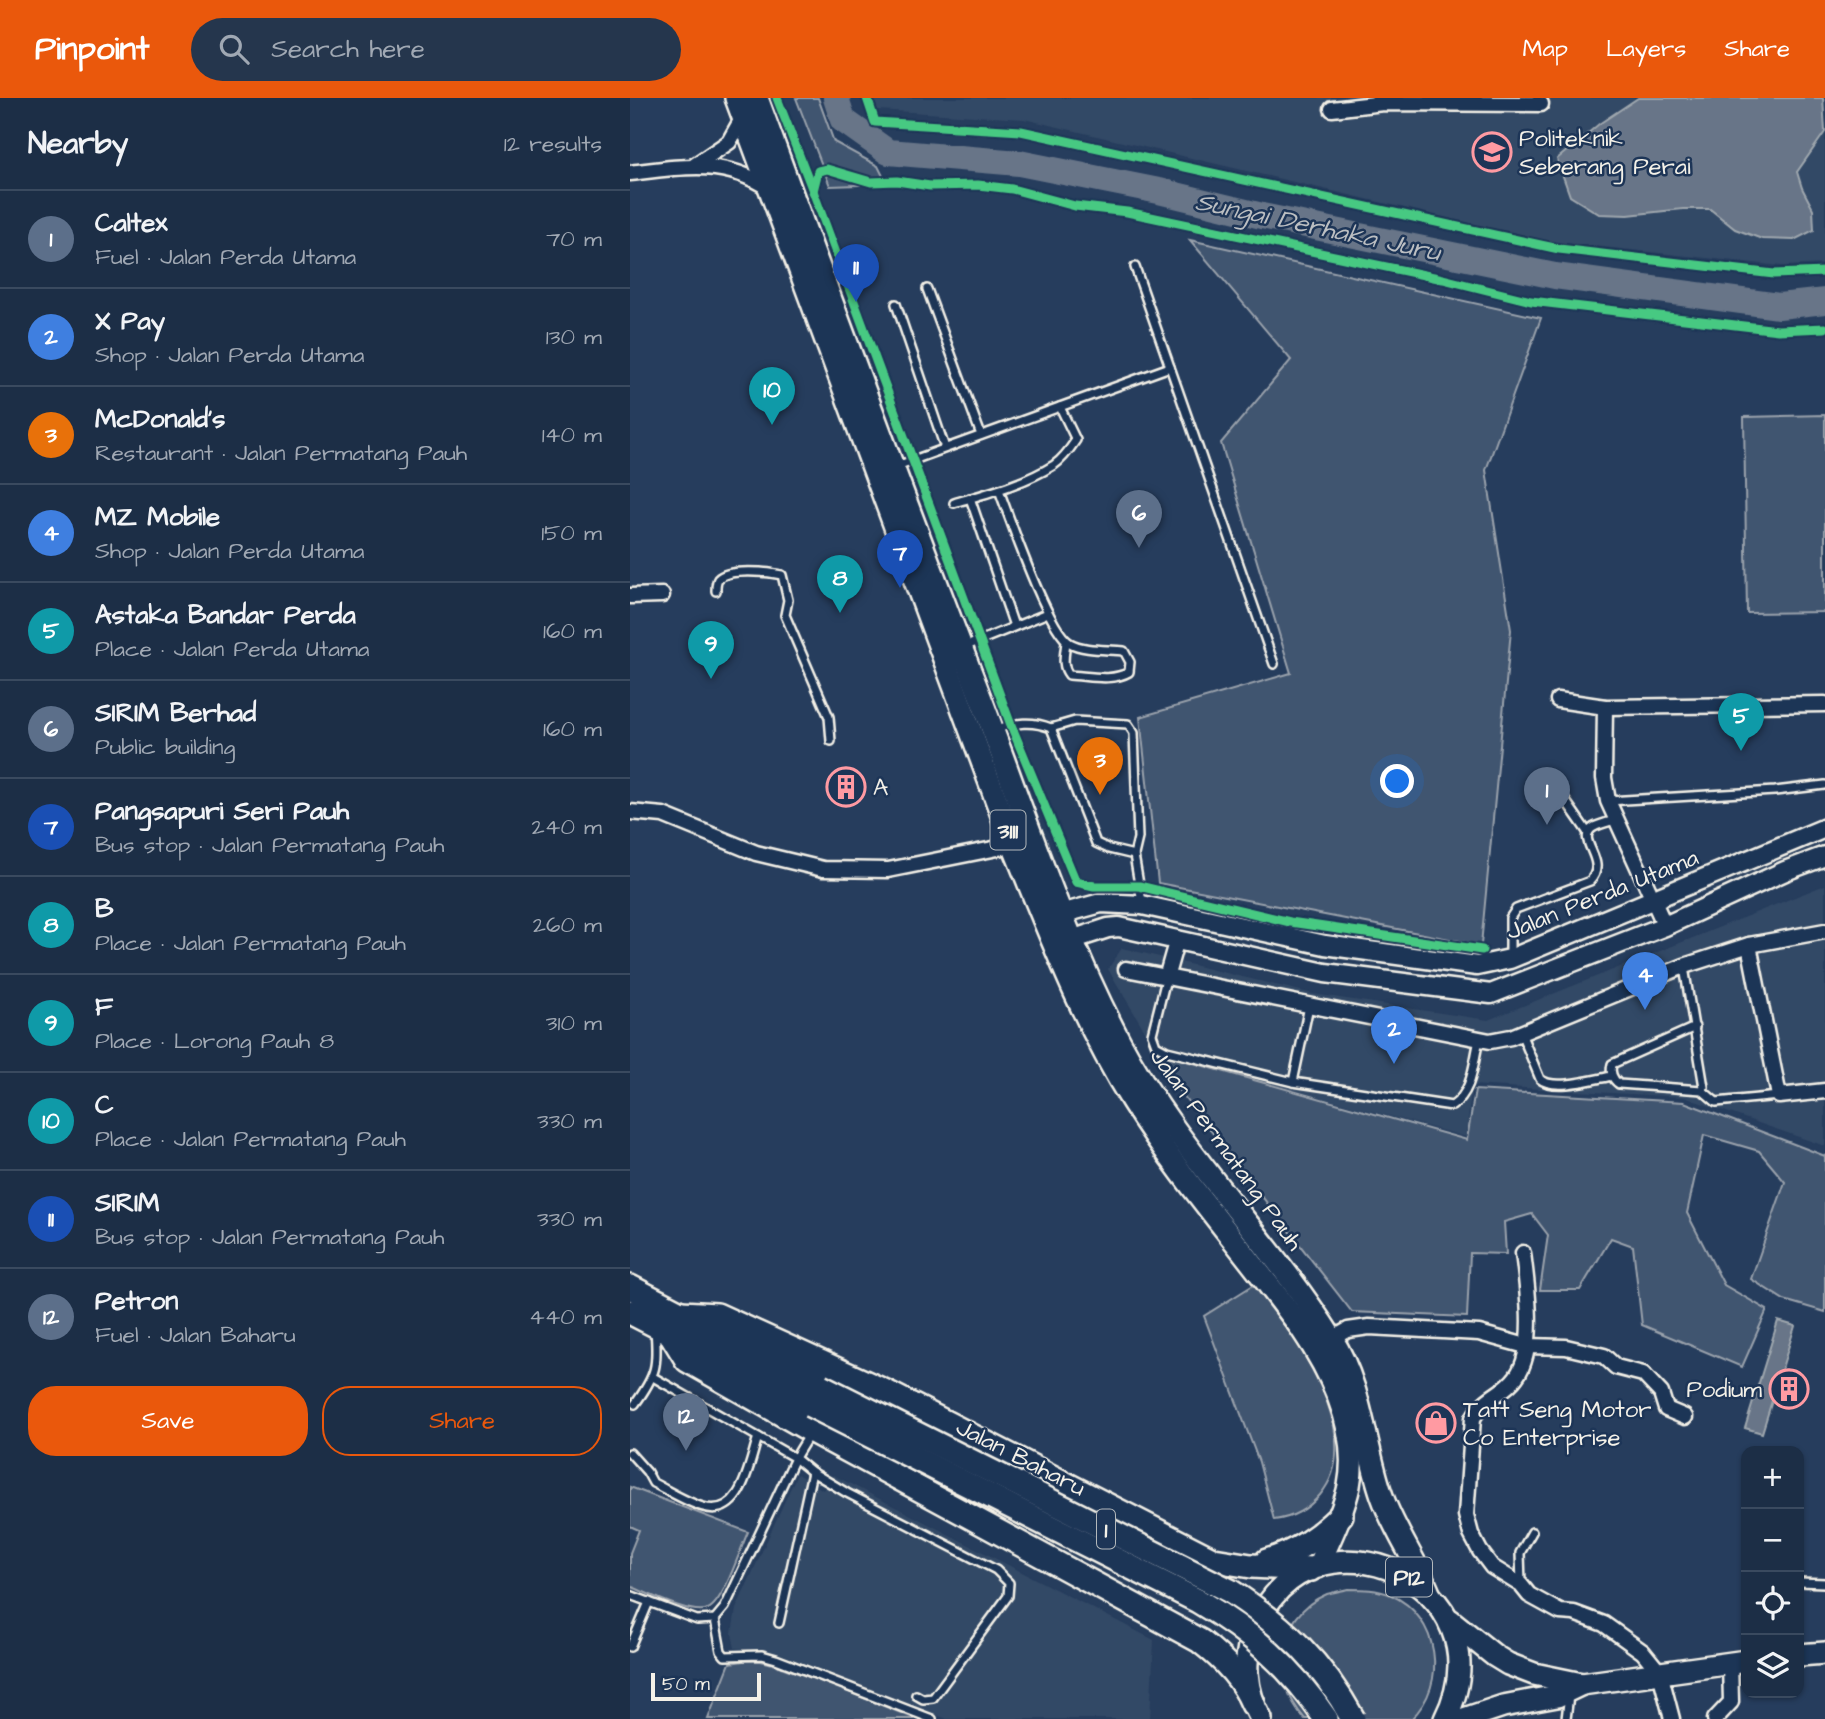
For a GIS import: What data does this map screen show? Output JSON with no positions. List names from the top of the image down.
{
  "streets": {
    "highway": ["Jalan Baharu", "1"],
    "main road": ["3111", "Jalan Permatang Pauh", "P12"],
    "street": ["Jalan Perda Utama"]
  },
  "crossings": [
    ["Jalan Perda Utama", "Jalan Permatang Pauh"],
    ["Jalan Permatang Pauh", "P12"]
  ],
  "water": ["Sungai Derhaka Juru"],
  "places": {
    "school or university": ["Politeknik Seberang Perai"],
    "building": ["A", "Podium"],
    "shop": ["Tatt Seng Motor Co Enterprise"]
  },
  "scale_bar": "50 m",
  "page": {
    "header": "Pinpoint",
    "search": "Search here",
    "nav": ["Map", "Layers", "Share"],
    "heading": ["Nearby", "12 results"],
    "list": [
      {
        "mark": "1",
        "name": "Caltex",
        "note": "Fuel · Jalan Perda Utama",
        "value": "70 m"
      },
      {
        "mark": "2",
        "name": "X Pay",
        "note": "Shop · Jalan Perda Utama",
        "value": "130 m"
      },
      {
        "mark": "3",
        "name": "McDonald's",
        "note": "Restaurant · Jalan Permatang Pauh",
        "value": "140 m"
      },
      {
        "mark": "4",
        "name": "MZ Mobile",
        "note": "Shop · Jalan Perda Utama",
        "value": "150 m"
      },
      {
        "mark": "5",
        "name": "Astaka Bandar Perda",
        "note": "Place · Jalan Perda Utama",
        "value": "160 m"
      },
      {
        "mark": "6",
        "name": "SIRIM Berhad",
        "note": "Public building",
        "value": "160 m"
      },
      {
        "mark": "7",
        "name": "Pangsapuri Seri Pauh",
        "note": "Bus stop · Jalan Permatang Pauh",
        "value": "240 m"
      },
      {
        "mark": "8",
        "name": "B",
        "note": "Place · Jalan Permatang Pauh",
        "value": "260 m"
      },
      {
        "mark": "9",
        "name": "F",
        "note": "Place · Lorong Pauh 8",
        "value": "310 m"
      },
      {
        "mark": "10",
        "name": "C",
        "note": "Place · Jalan Permatang Pauh",
        "value": "330 m"
      },
      {
        "mark": "11",
        "name": "SIRIM",
        "note": "Bus stop · Jalan Permatang Pauh",
        "value": "330 m"
      },
      {
        "mark": "12",
        "name": "Petron",
        "note": "Fuel · Jalan Baharu",
        "value": "440 m"
      }
    ],
    "pins": [
      "11",
      "10",
      "6",
      "7",
      "8",
      "9",
      "5",
      "3",
      "1",
      "4",
      "2",
      "12"
    ],
    "buttons": ["Save", "Share"],
    "map_buttons": ["+", "−"],
    "scale": "50 m"
  }
}
